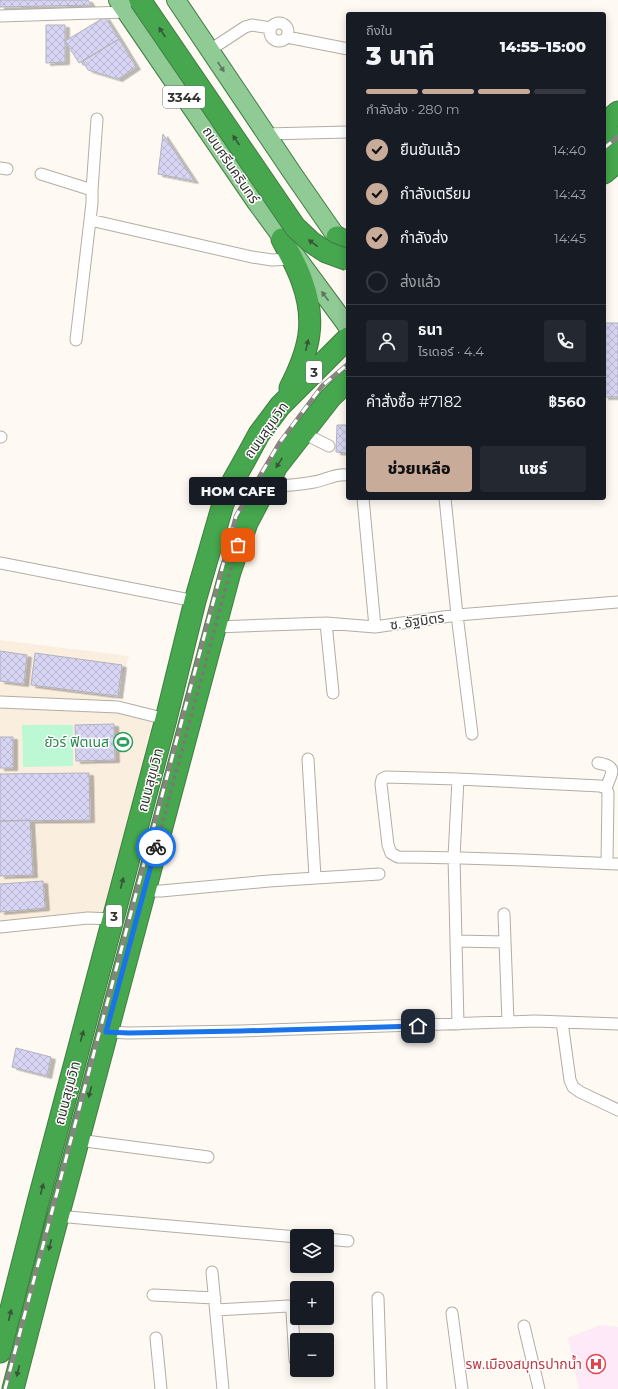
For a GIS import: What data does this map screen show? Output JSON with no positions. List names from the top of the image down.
{
  "streets": {
    "highway": ["3", "ถนนสุขุมวิท"],
    "main road": ["3344", "ถนนศรีนครินทร์"],
    "street": ["ซ. อัฐมิตร"]
  },
  "crossings": [
    ["ถนนสุขุมวิท", "ซ. อัฐมิตร"]
  ],
  "places": {
    "other": ["HOM CAFE"],
    "sports": ["ยัวร์ ฟิตเนส"],
    "hospital": ["รพ.เมืองสมุทรปากน้ำ"]
  },
  "page": {
    "heading": ["3 นาที", "ถึงใน", "14:55–15:00"],
    "panel": [
      "ธนา",
      "ไรเดอร์ · 4.4",
      "คำสั่งซื้อ #7182",
      "฿560"
    ],
    "bar": "กำลังส่ง · 280 m",
    "list": [
      ["ยืนยันแล้ว", "14:40"],
      ["กำลังเตรียม", "14:43"],
      ["กำลังส่ง", "14:45"],
      "ส่งแล้ว"
    ],
    "buttons": ["ช่วยเหลือ", "แชร์"],
    "bubble": "HOM CAFE",
    "map_buttons": ["+", "−"]
  }
}
